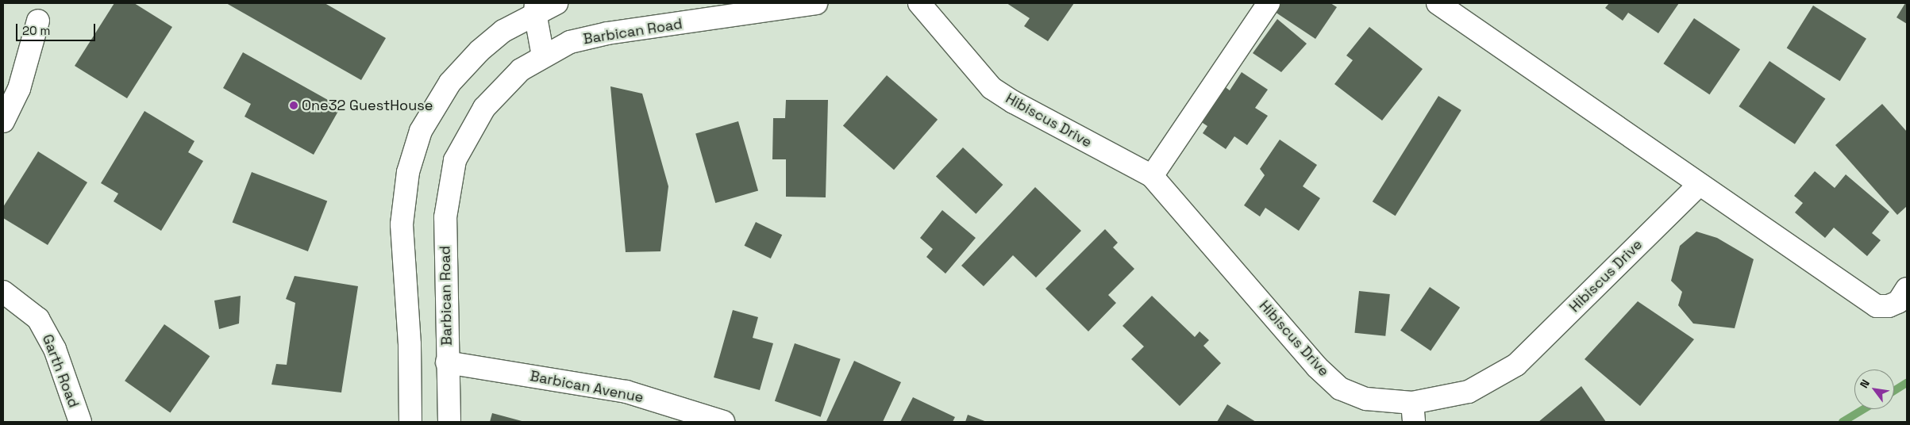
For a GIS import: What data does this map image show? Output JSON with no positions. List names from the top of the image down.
{
  "streets": {
    "street": [
      "Barbican Road",
      "Hibiscus Drive",
      "Garth Road",
      "Barbican Avenue"
    ]
  },
  "crossings": [
    ["Barbican Road", "Barbican Avenue"]
  ],
  "places": ["One32 GuestHouse"],
  "scale_bar": "20 m",
  "north": "top left"
}
